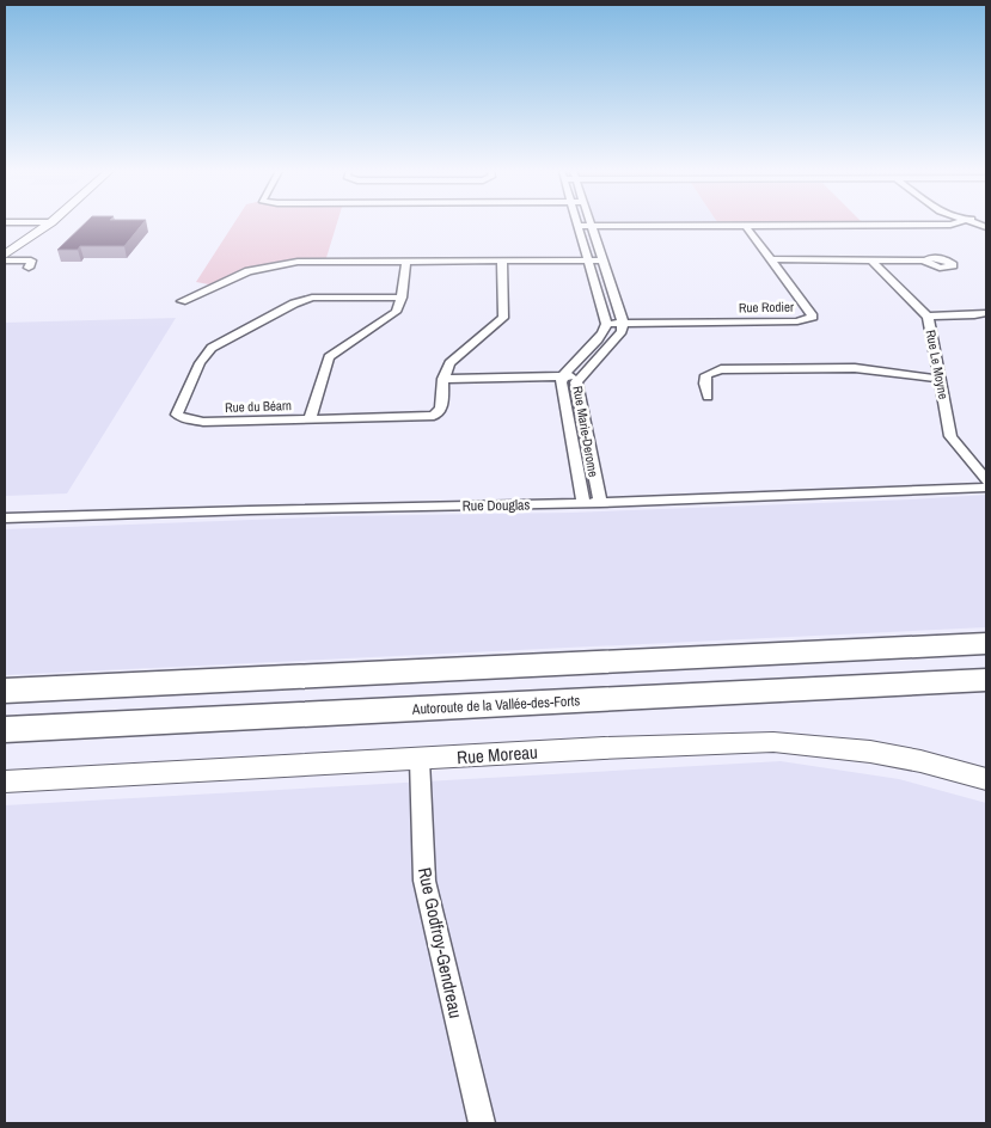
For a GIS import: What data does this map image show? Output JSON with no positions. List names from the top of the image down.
{
  "streets": {
    "highway": ["Autoroute de la Vallée-des-Forts"],
    "street": [
      "Rue Rodier",
      "Rue Le Moyne",
      "Rue du Béarn",
      "Rue Marie-Derome",
      "Rue Douglas",
      "Rue Moreau",
      "Rue Godfroy-Gendreau"
    ]
  },
  "crossings": [
    ["Rue Rodier", "Rue Marie-Derome"],
    ["Rue Le Moyne", "Rue Douglas"],
    ["Rue Marie-Derome", "Rue Douglas"],
    ["Rue Moreau", "Rue Godfroy-Gendreau"]
  ]
}
